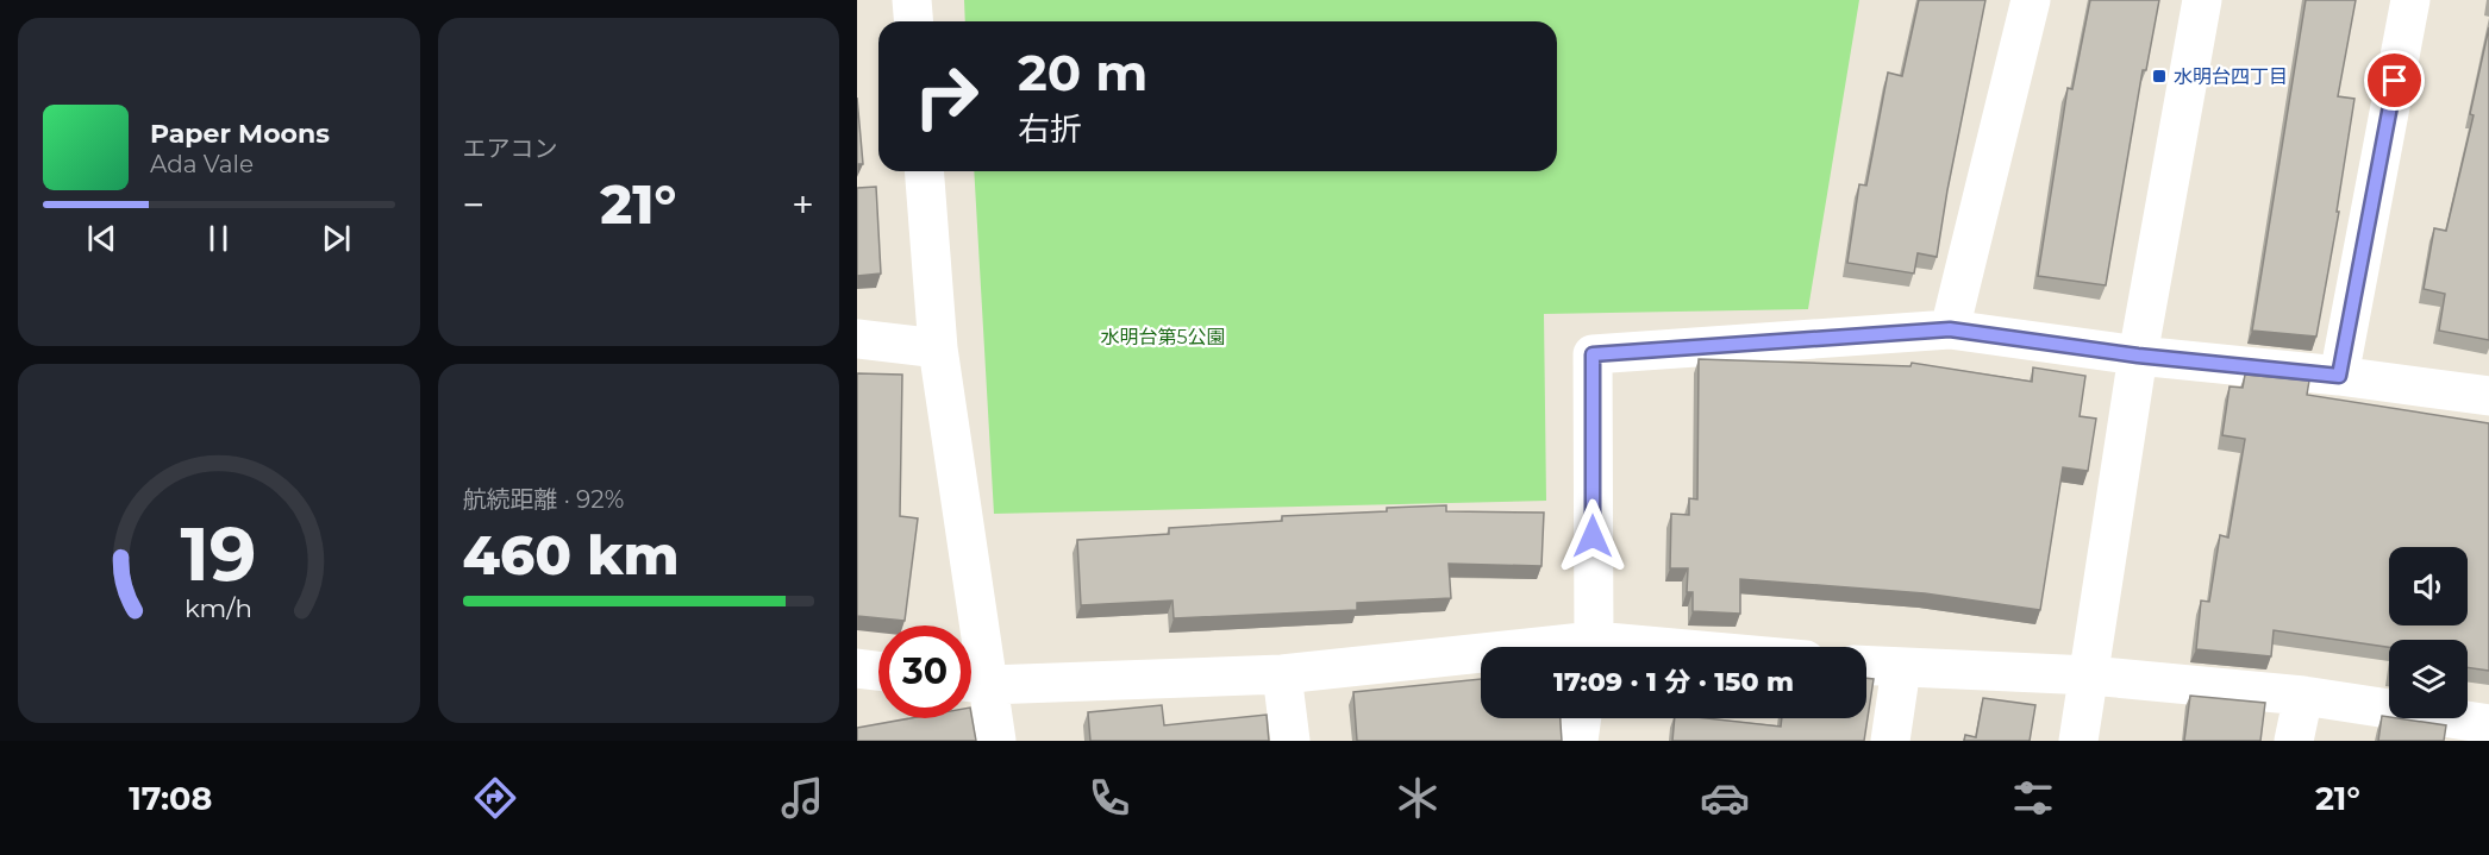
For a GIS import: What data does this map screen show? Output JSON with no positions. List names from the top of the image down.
{
  "parks": ["水明台第5公園"],
  "places": {
    "transit": ["水明台四丁目"]
  },
  "page": {
    "tile": [
      "エアコン",
      ["航続距離 · 92%", "460 km"]
    ],
    "turn": ["20 m", "右折"],
    "song": ["Paper Moons", "Ada Vale"],
    "heat": ["−", "21°", "+"],
    "limit": "30",
    "trip": "17:09 · 1 分 · 150 m",
    "tabs": ["17:08", "21°"],
    "gauge": ["19", "km/h"]
  }
}
